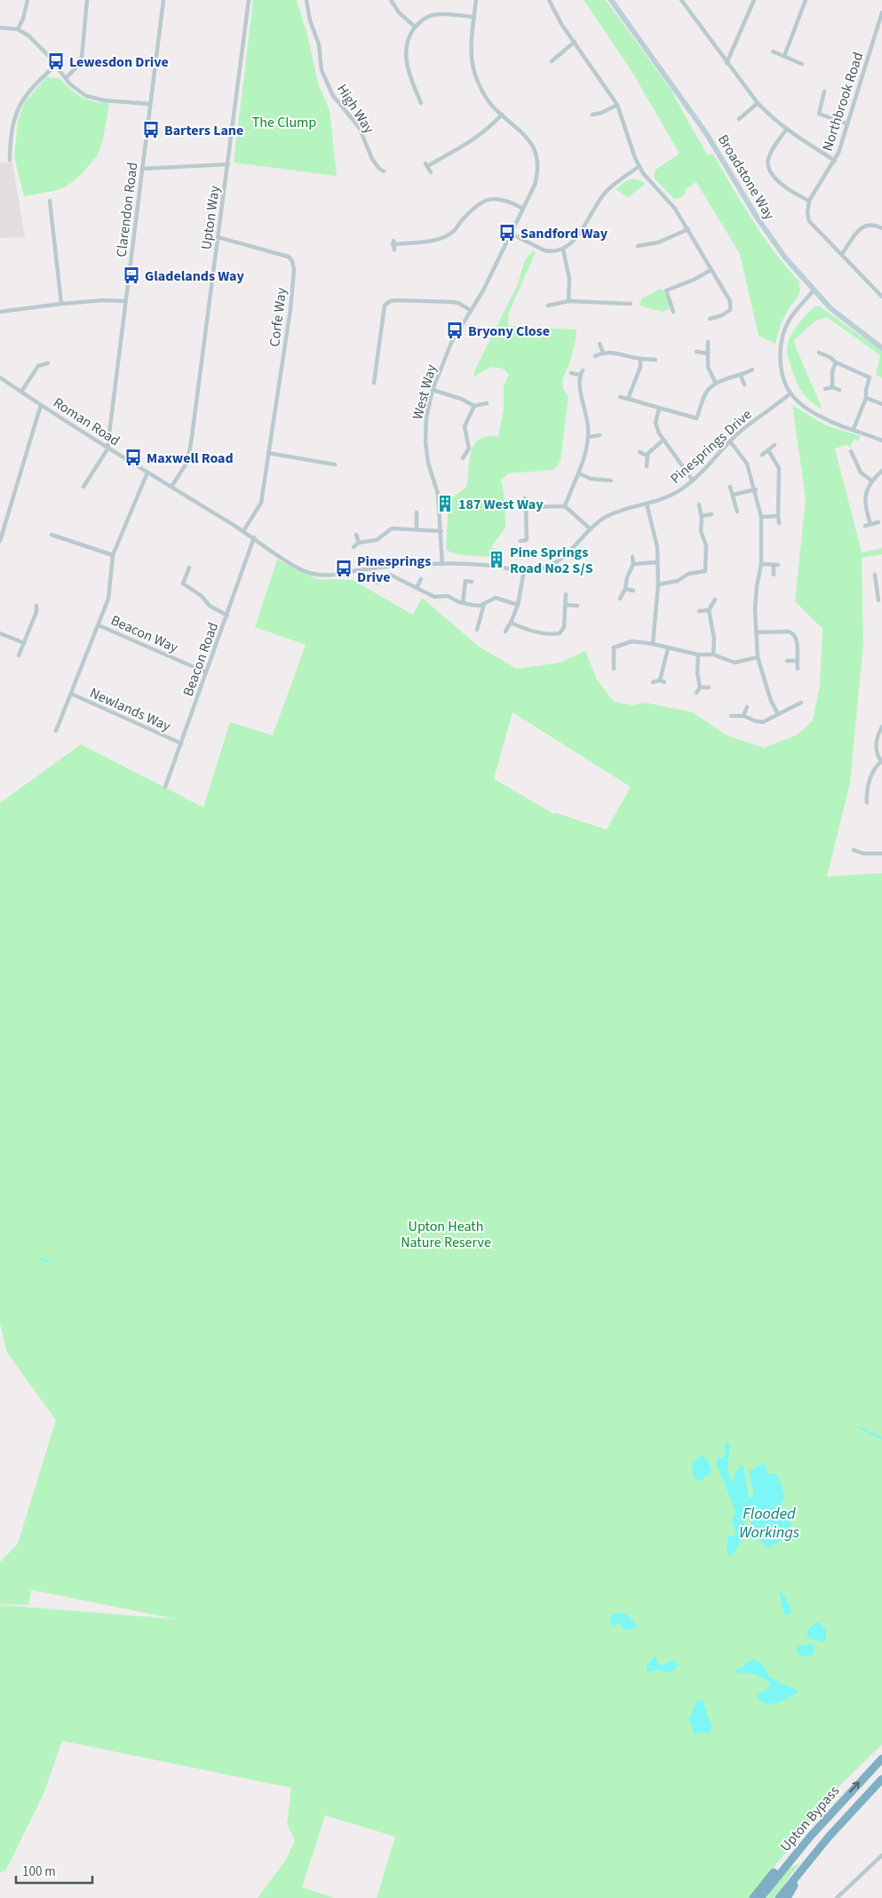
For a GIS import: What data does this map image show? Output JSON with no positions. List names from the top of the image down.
{
  "streets": {
    "highway": ["Upton Bypass"],
    "street": [
      "Northbrook Road",
      "High Way",
      "Broadstone Way",
      "Clarendon Road",
      "Upton Way",
      "Corfe Way",
      "West Way",
      "Roman Road",
      "Pinesprings Drive",
      "Beacon Way",
      "Beacon Road",
      "Newlands Way"
    ]
  },
  "crossings": [
    ["Clarendon Road", "Roman Road"],
    ["Upton Way", "Corfe Way"],
    ["Upton Way", "Roman Road"],
    ["Corfe Way", "Roman Road"],
    ["West Way", "Pinesprings Drive"],
    ["Roman Road", "Pinesprings Drive"],
    ["Roman Road", "Beacon Road"],
    ["Pinesprings Drive", "Beacon Road"],
    ["Beacon Way", "Beacon Road"],
    ["Beacon Road", "Newlands Way"]
  ],
  "water": ["Flooded Workings"],
  "parks": ["The Clump", "Upton Heath Nature Reserve"],
  "places": {
    "bus stop": [
      "Lewesdon Drive",
      "Barters Lane",
      "Sandford Way",
      "Gladelands Way",
      "Bryony Close",
      "Maxwell Road",
      "Pinesprings Drive"
    ],
    "building": ["187 West Way", "Pine Springs Road No2 S/S"]
  },
  "scale_bar": "100 m"
}
